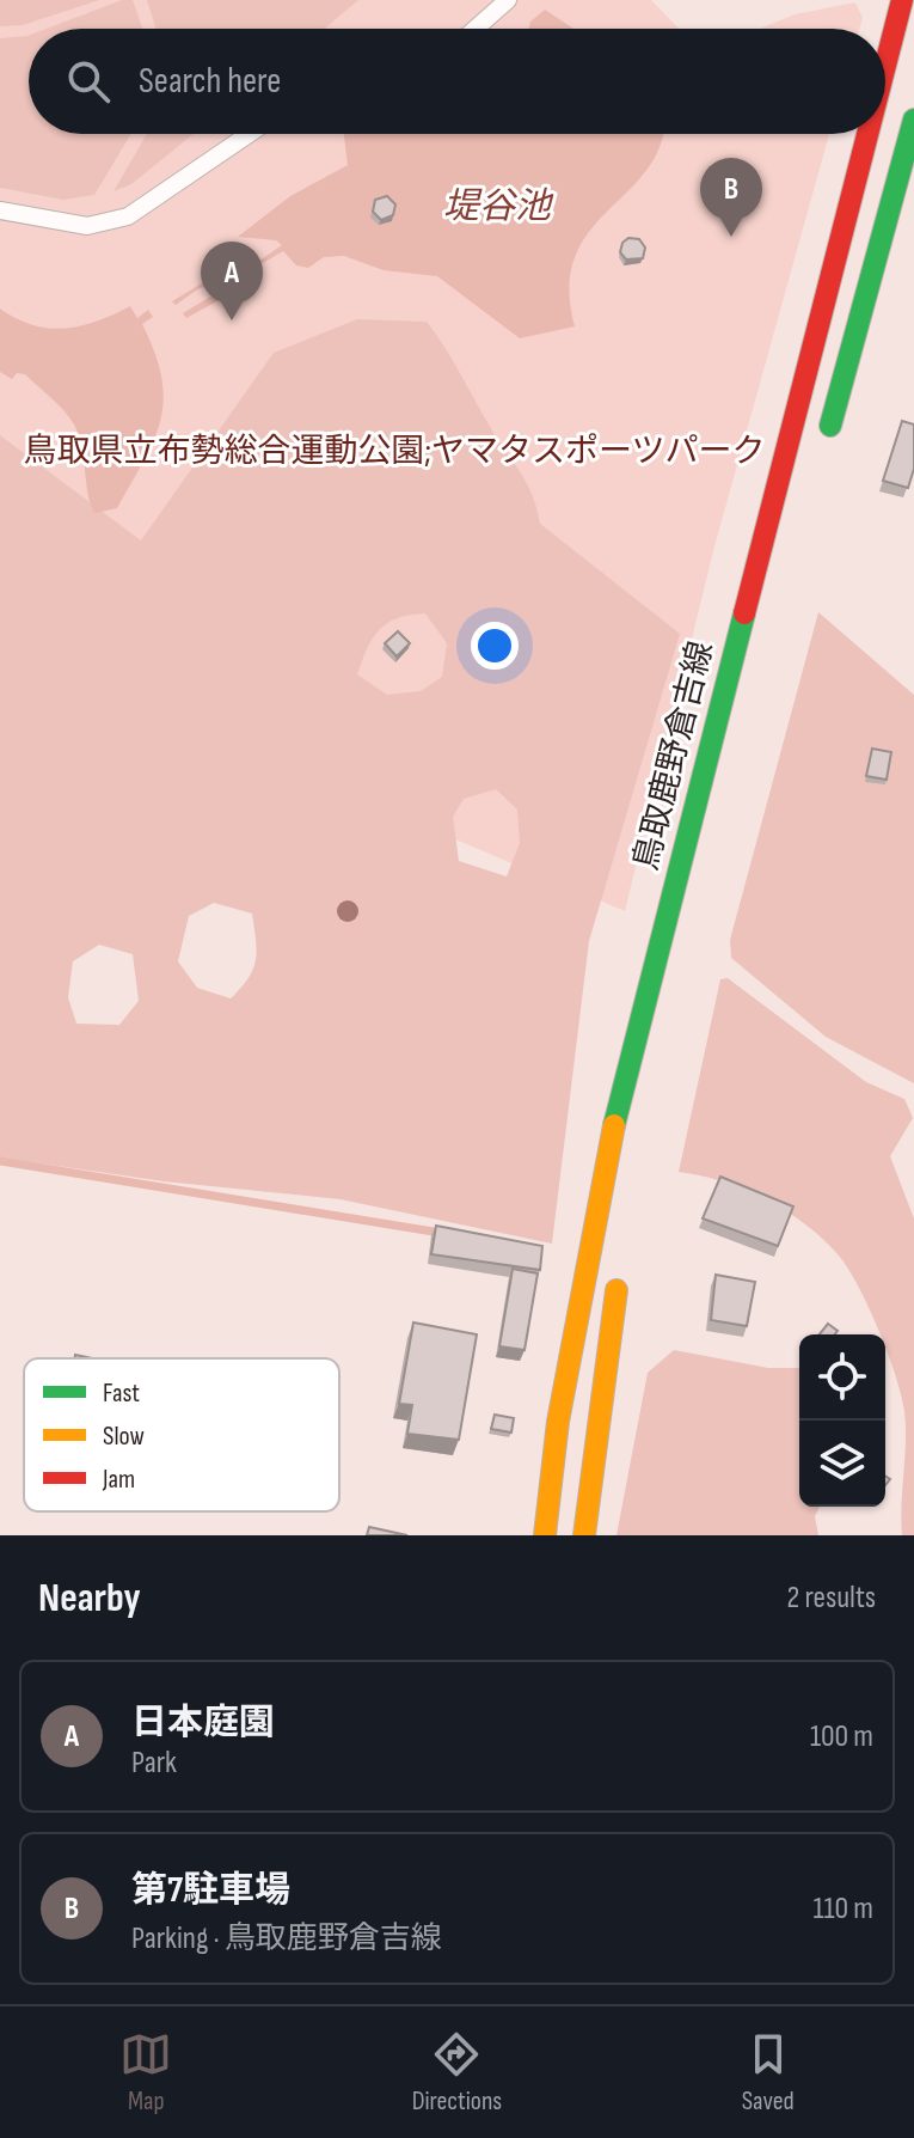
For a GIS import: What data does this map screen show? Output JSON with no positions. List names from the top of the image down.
{
  "streets": {
    "main road": ["鳥取鹿野倉吉線"]
  },
  "water": ["堤谷池"],
  "parks": ["鳥取県立布勢総合運動公園;ヤマタスポーツパーク"],
  "legend": ["Fast", "Slow", "Jam"],
  "page": {
    "search": "Search here",
    "pins": ["B", "A"],
    "heading": ["Nearby", "2 results"],
    "list": [
      {
        "mark": "A",
        "name": "日本庭園",
        "note": "Park",
        "value": "100 m"
      },
      {
        "mark": "B",
        "name": "第7駐車場",
        "note": "Parking · 鳥取鹿野倉吉線",
        "value": "110 m"
      }
    ],
    "nav": ["Map", "Directions", "Saved"]
  }
}
